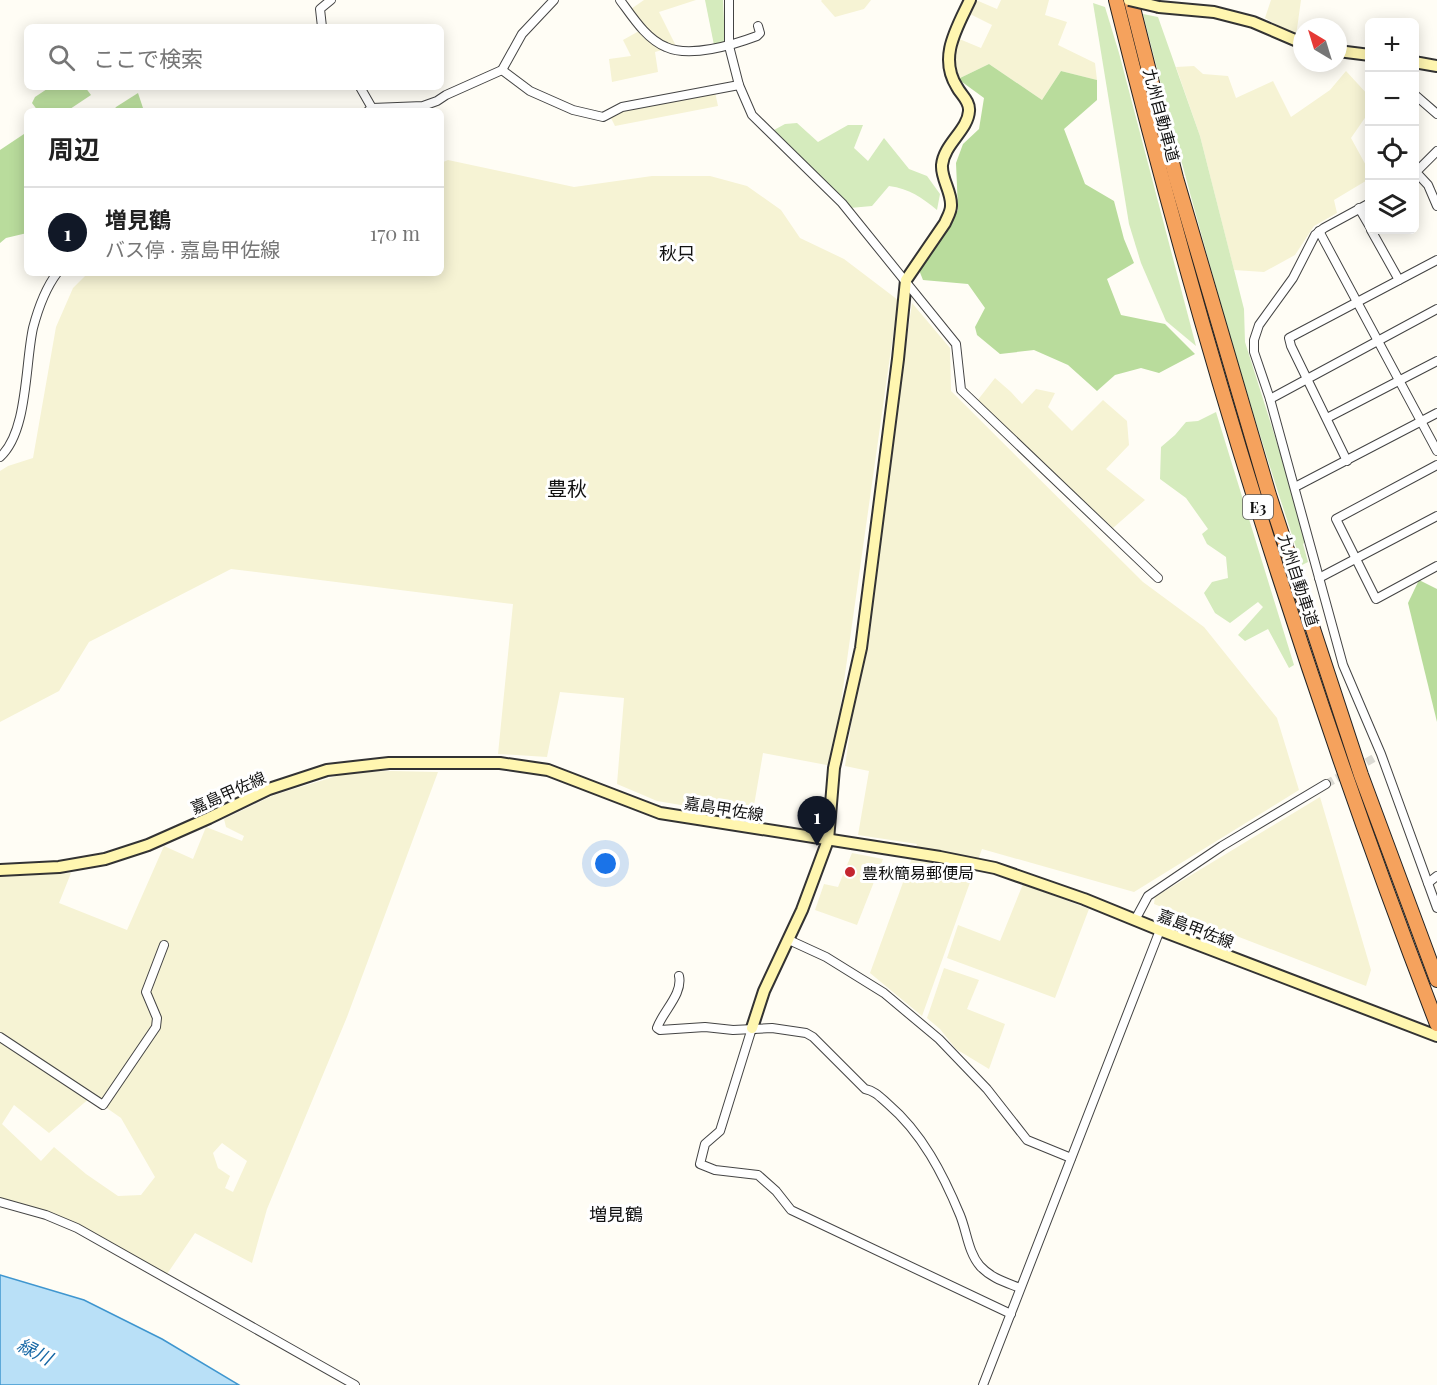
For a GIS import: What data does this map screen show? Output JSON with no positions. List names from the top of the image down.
{
  "streets": {
    "highway": ["九州自動車道", "E3"],
    "main road": ["嘉島甲佐線"]
  },
  "districts": ["秋只", "豊秋", "増見鶴"],
  "water": ["緑川"],
  "places": ["豊秋簡易郵便局"],
  "north": "top left",
  "page": {
    "map_buttons": ["+", "−"],
    "search": "ここで検索",
    "heading": "周辺",
    "list": [
      {
        "mark": "1",
        "name": "増見鶴",
        "note": "バス停 · 嘉島甲佐線",
        "value": "170 m"
      }
    ],
    "pins": "1"
  }
}
